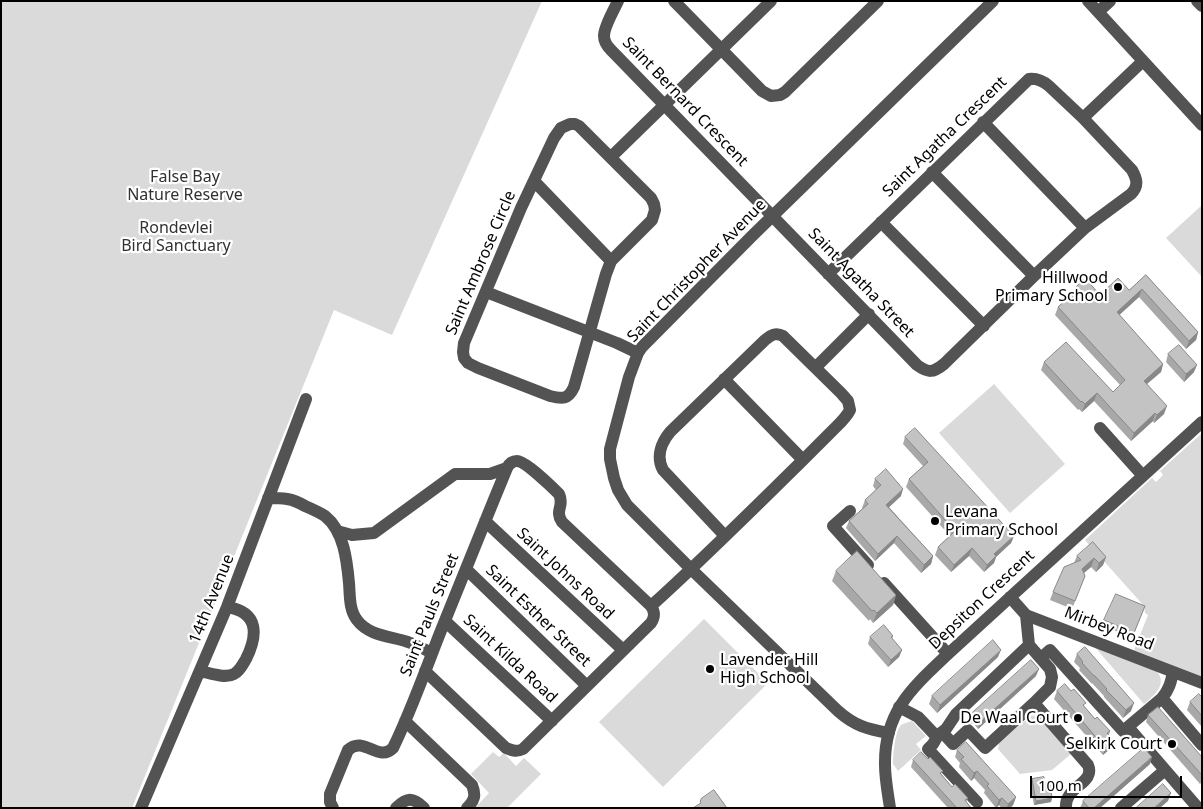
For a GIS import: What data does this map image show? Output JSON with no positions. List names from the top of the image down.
{
  "streets": {
    "street": [
      "Saint Bernard Crescent",
      "Saint Agatha Crescent",
      "Saint Ambrose Circle",
      "Saint Christopher Avenue",
      "Saint Agatha Street",
      "Saint Johns Road",
      "14th Avenue",
      "Depsiton Crescent",
      "Saint Pauls Street",
      "Saint Esther Street",
      "Mirbey Road",
      "Saint Kilda Road"
    ]
  },
  "crossings": [
    ["Saint Bernard Crescent", "Saint Christopher Avenue"],
    ["Saint Bernard Crescent", "Saint Agatha Street"],
    ["Saint Agatha Crescent", "Saint Agatha Street"],
    ["Saint Christopher Avenue", "Saint Agatha Street"],
    ["Saint Christopher Avenue", "Depsiton Crescent"],
    ["Saint Johns Road", "Saint Pauls Street"],
    ["Depsiton Crescent", "Mirbey Road"],
    ["Saint Pauls Street", "Saint Esther Street"],
    ["Saint Pauls Street", "Saint Kilda Road"]
  ],
  "parks": ["False Bay Nature Reserve", "Rondevlei Bird Sanctuary"],
  "places": [
    "Hillwood Primary School",
    "Levana Primary School",
    "Lavender Hill High School",
    "De Waal Court",
    "Selkirk Court"
  ],
  "scale_bar": "100 m"
}
